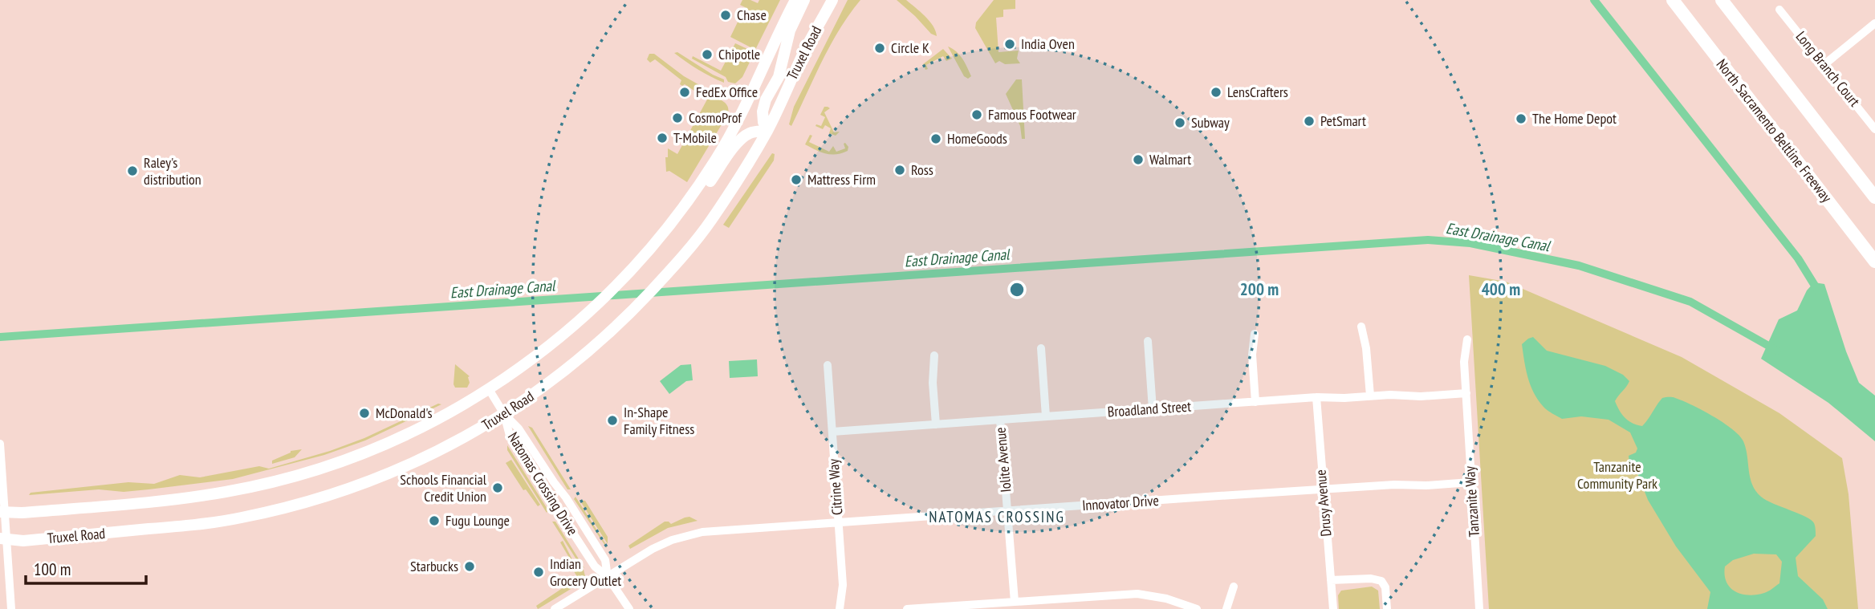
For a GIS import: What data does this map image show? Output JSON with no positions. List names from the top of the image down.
{
  "streets": {
    "highway": ["North Sacramento Beltline Freeway"],
    "main road": ["Truxel Road"],
    "street": [
      "Long Branch Court",
      "Broadland Street",
      "Iolite Avenue",
      "Natomas Crossing Drive",
      "Citrine Way",
      "Tanzanite Way",
      "Innovator Drive",
      "Drusy Avenue"
    ]
  },
  "crossings": [
    ["Truxel Road", "Natomas Crossing Drive"],
    ["Broadland Street", "Iolite Avenue"],
    ["Broadland Street", "Citrine Way"],
    ["Broadland Street", "Tanzanite Way"],
    ["Broadland Street", "Drusy Avenue"],
    ["Iolite Avenue", "Innovator Drive"],
    ["Natomas Crossing Drive", "Innovator Drive"],
    ["Citrine Way", "Innovator Drive"],
    ["Tanzanite Way", "Innovator Drive"],
    ["Innovator Drive", "Drusy Avenue"]
  ],
  "districts": ["NATOMAS CROSSING"],
  "water": ["East Drainage Canal"],
  "parks": ["Tanzanite Community Park"],
  "places": [
    "Chase",
    "India Oven",
    "Circle K",
    "Chipotle",
    "FedEx Office",
    "LensCrafters",
    "Famous Footwear",
    "CosmoProf",
    "The Home Depot",
    "PetSmart",
    "Subway",
    "T-Mobile",
    "HomeGoods",
    "Walmart",
    "Ross",
    "Raley's distribution",
    "Mattress Firm",
    "McDonald's",
    "In-Shape Family Fitness",
    "Schools Financial Credit Union",
    "Fugu Lounge",
    "Starbucks",
    "Indian Grocery Outlet"
  ],
  "scale_bar": "100 m",
  "rings": ["200 m", "400 m"]
}
